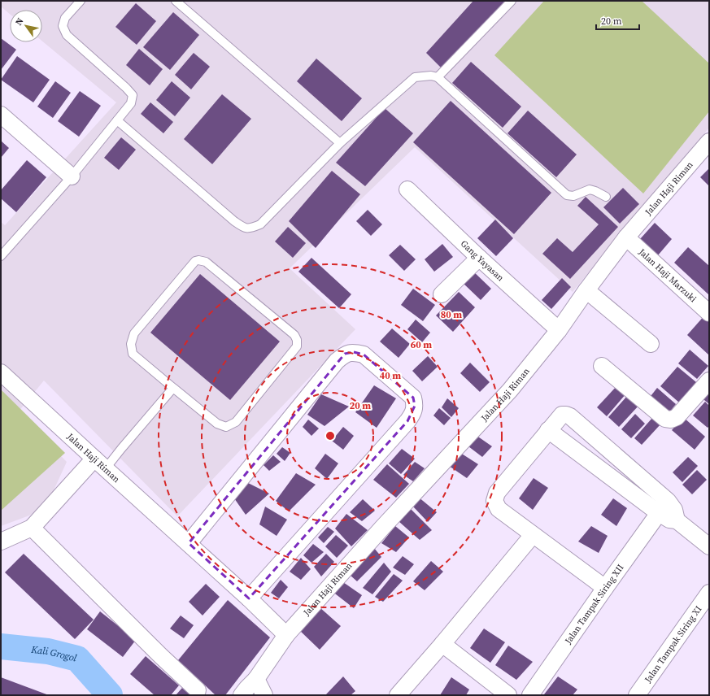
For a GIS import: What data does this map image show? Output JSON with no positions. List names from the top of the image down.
{
  "streets": {
    "street": [
      "Jalan Haji Riman",
      "Gang Yayasan",
      "Jalan Haji Marzuki",
      "Jalan Tampak Siring XII",
      "Jalan Tampak Siring XI"
    ]
  },
  "crossings": [
    ["Jalan Haji Riman", "Gang Yayasan"],
    ["Jalan Haji Riman", "Jalan Haji Marzuki"]
  ],
  "water": ["Kali Grogol"],
  "scale_bar": "20 m",
  "north": "top left",
  "rings": [
    "80 m",
    "60 m",
    "40 m",
    "20 m"
  ]
}
